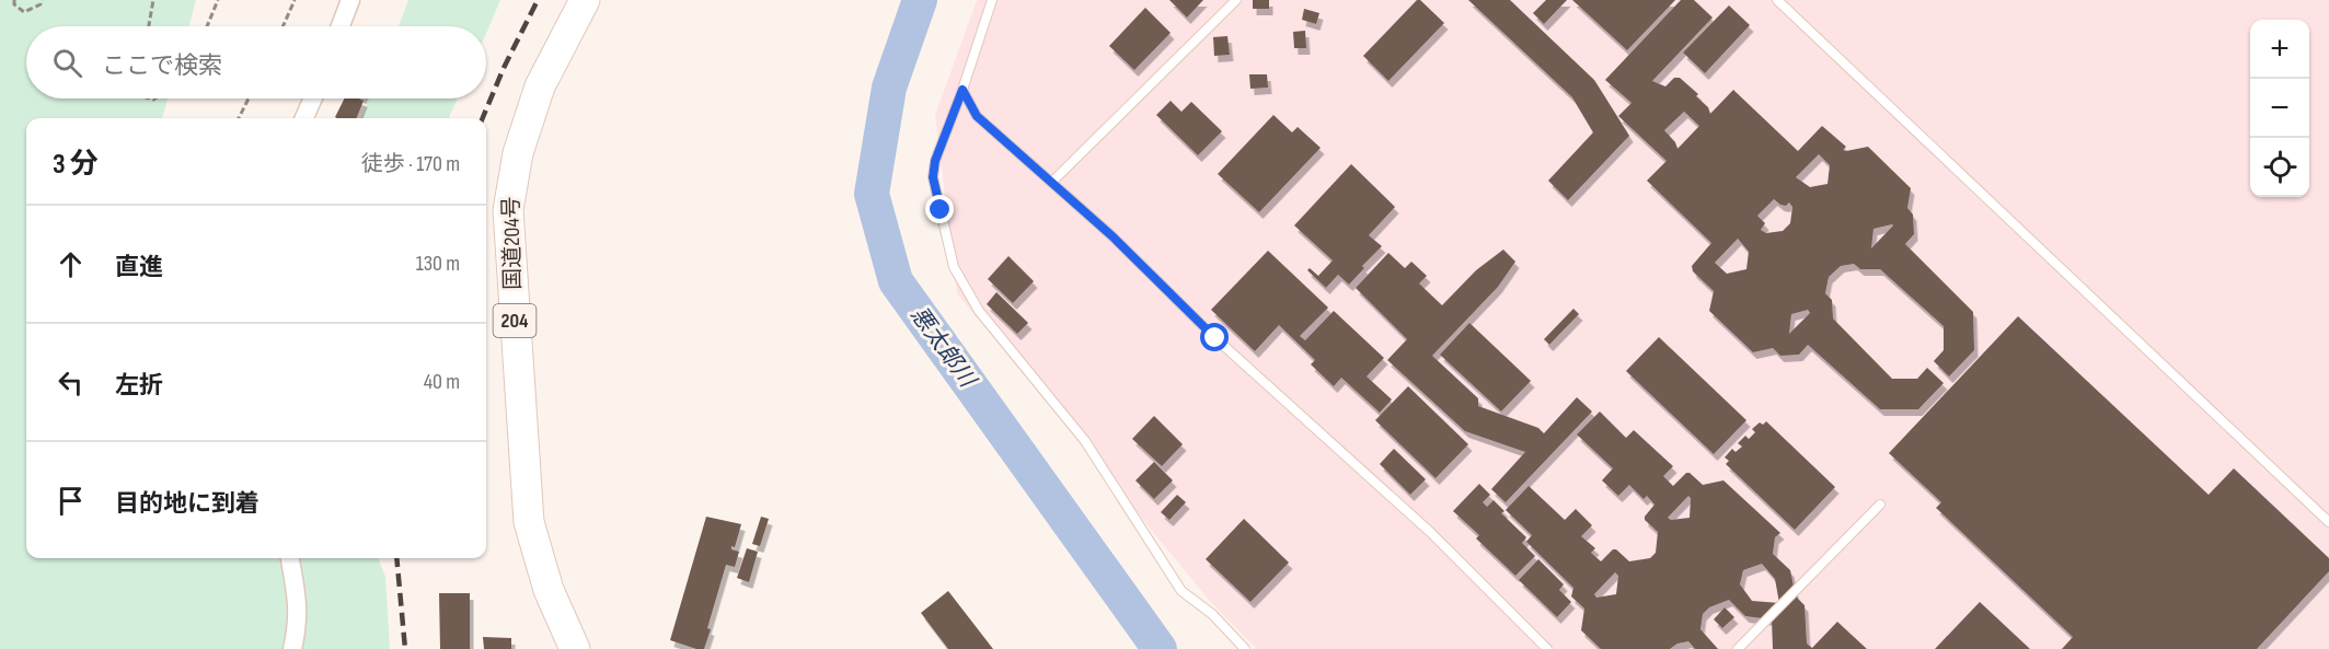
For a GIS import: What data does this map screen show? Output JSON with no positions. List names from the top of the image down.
{
  "streets": {
    "highway": ["国道204号", "204"]
  },
  "water": ["悪太郎川"],
  "page": {
    "map_buttons": ["+", "−"],
    "search": "ここで検索",
    "heading": ["3 分", "徒歩 · 170 m"],
    "list": [
      ["直進", "130 m"],
      ["左折", "40 m"],
      "目的地に到着"
    ]
  }
}
